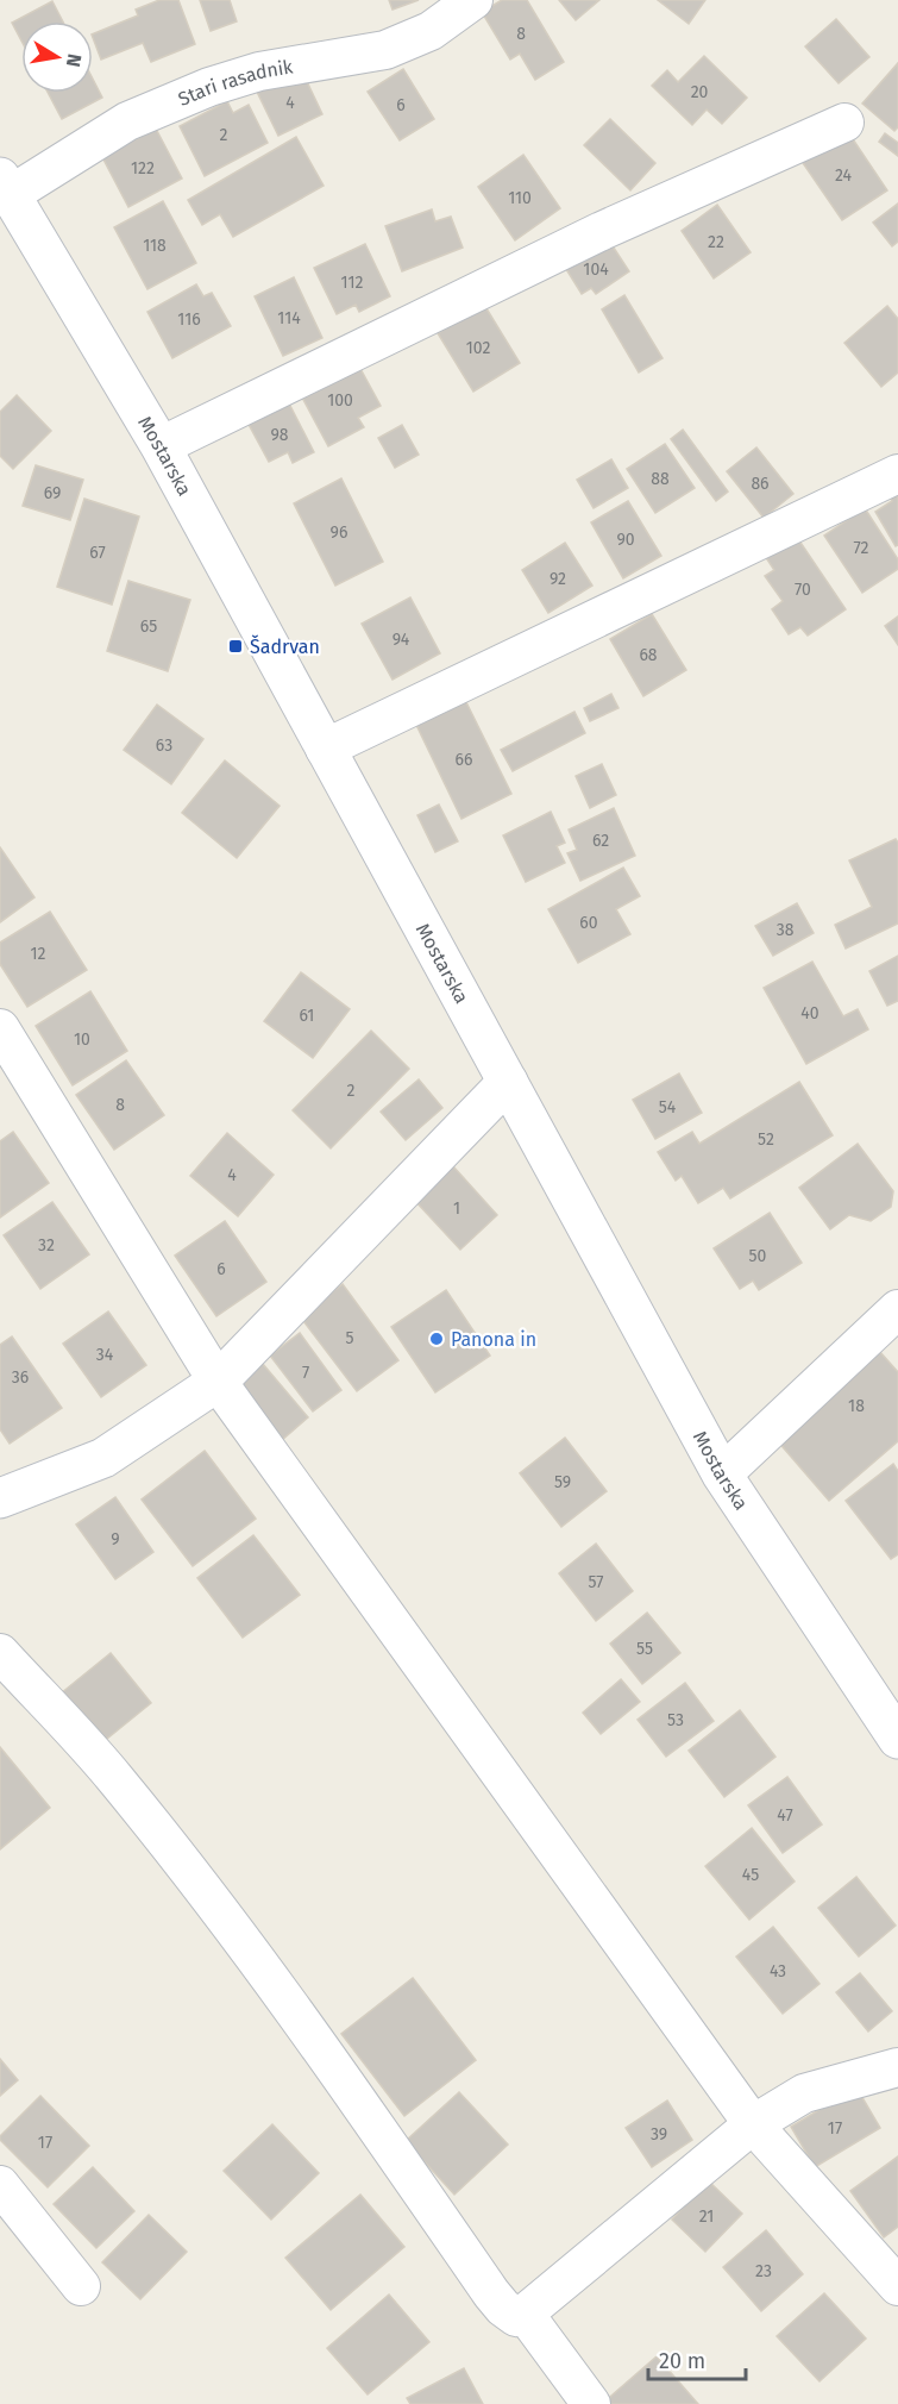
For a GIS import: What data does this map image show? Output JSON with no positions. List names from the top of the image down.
{
  "streets": {
    "main road": ["Mostarska"],
    "street": ["Stari rasadnik"]
  },
  "crossings": [
    ["Stari rasadnik", "Mostarska"]
  ],
  "places": {
    "transit": ["Šadrvan"],
    "other": ["Panona in"]
  },
  "house_numbers": [
    "8",
    "20",
    "4",
    "6",
    "2",
    "122",
    "24",
    "110",
    "22",
    "118",
    "104",
    "112",
    "114",
    "116",
    "102",
    "100",
    "98",
    "88",
    "86",
    "69",
    "96",
    "90",
    "72",
    "67",
    "92",
    "70",
    "65",
    "94",
    "68",
    "63",
    "66",
    "62",
    "60",
    "38",
    "12",
    "40",
    "61",
    "10",
    "2",
    "8",
    "54",
    "52",
    "4",
    "1",
    "32",
    "50",
    "6",
    "5",
    "34",
    "7",
    "36",
    "18",
    "59",
    "9",
    "57",
    "55",
    "53",
    "47",
    "45",
    "43",
    "17",
    "39",
    "17",
    "21",
    "23"
  ],
  "scale_bar": "20 m",
  "north": "right"
}
